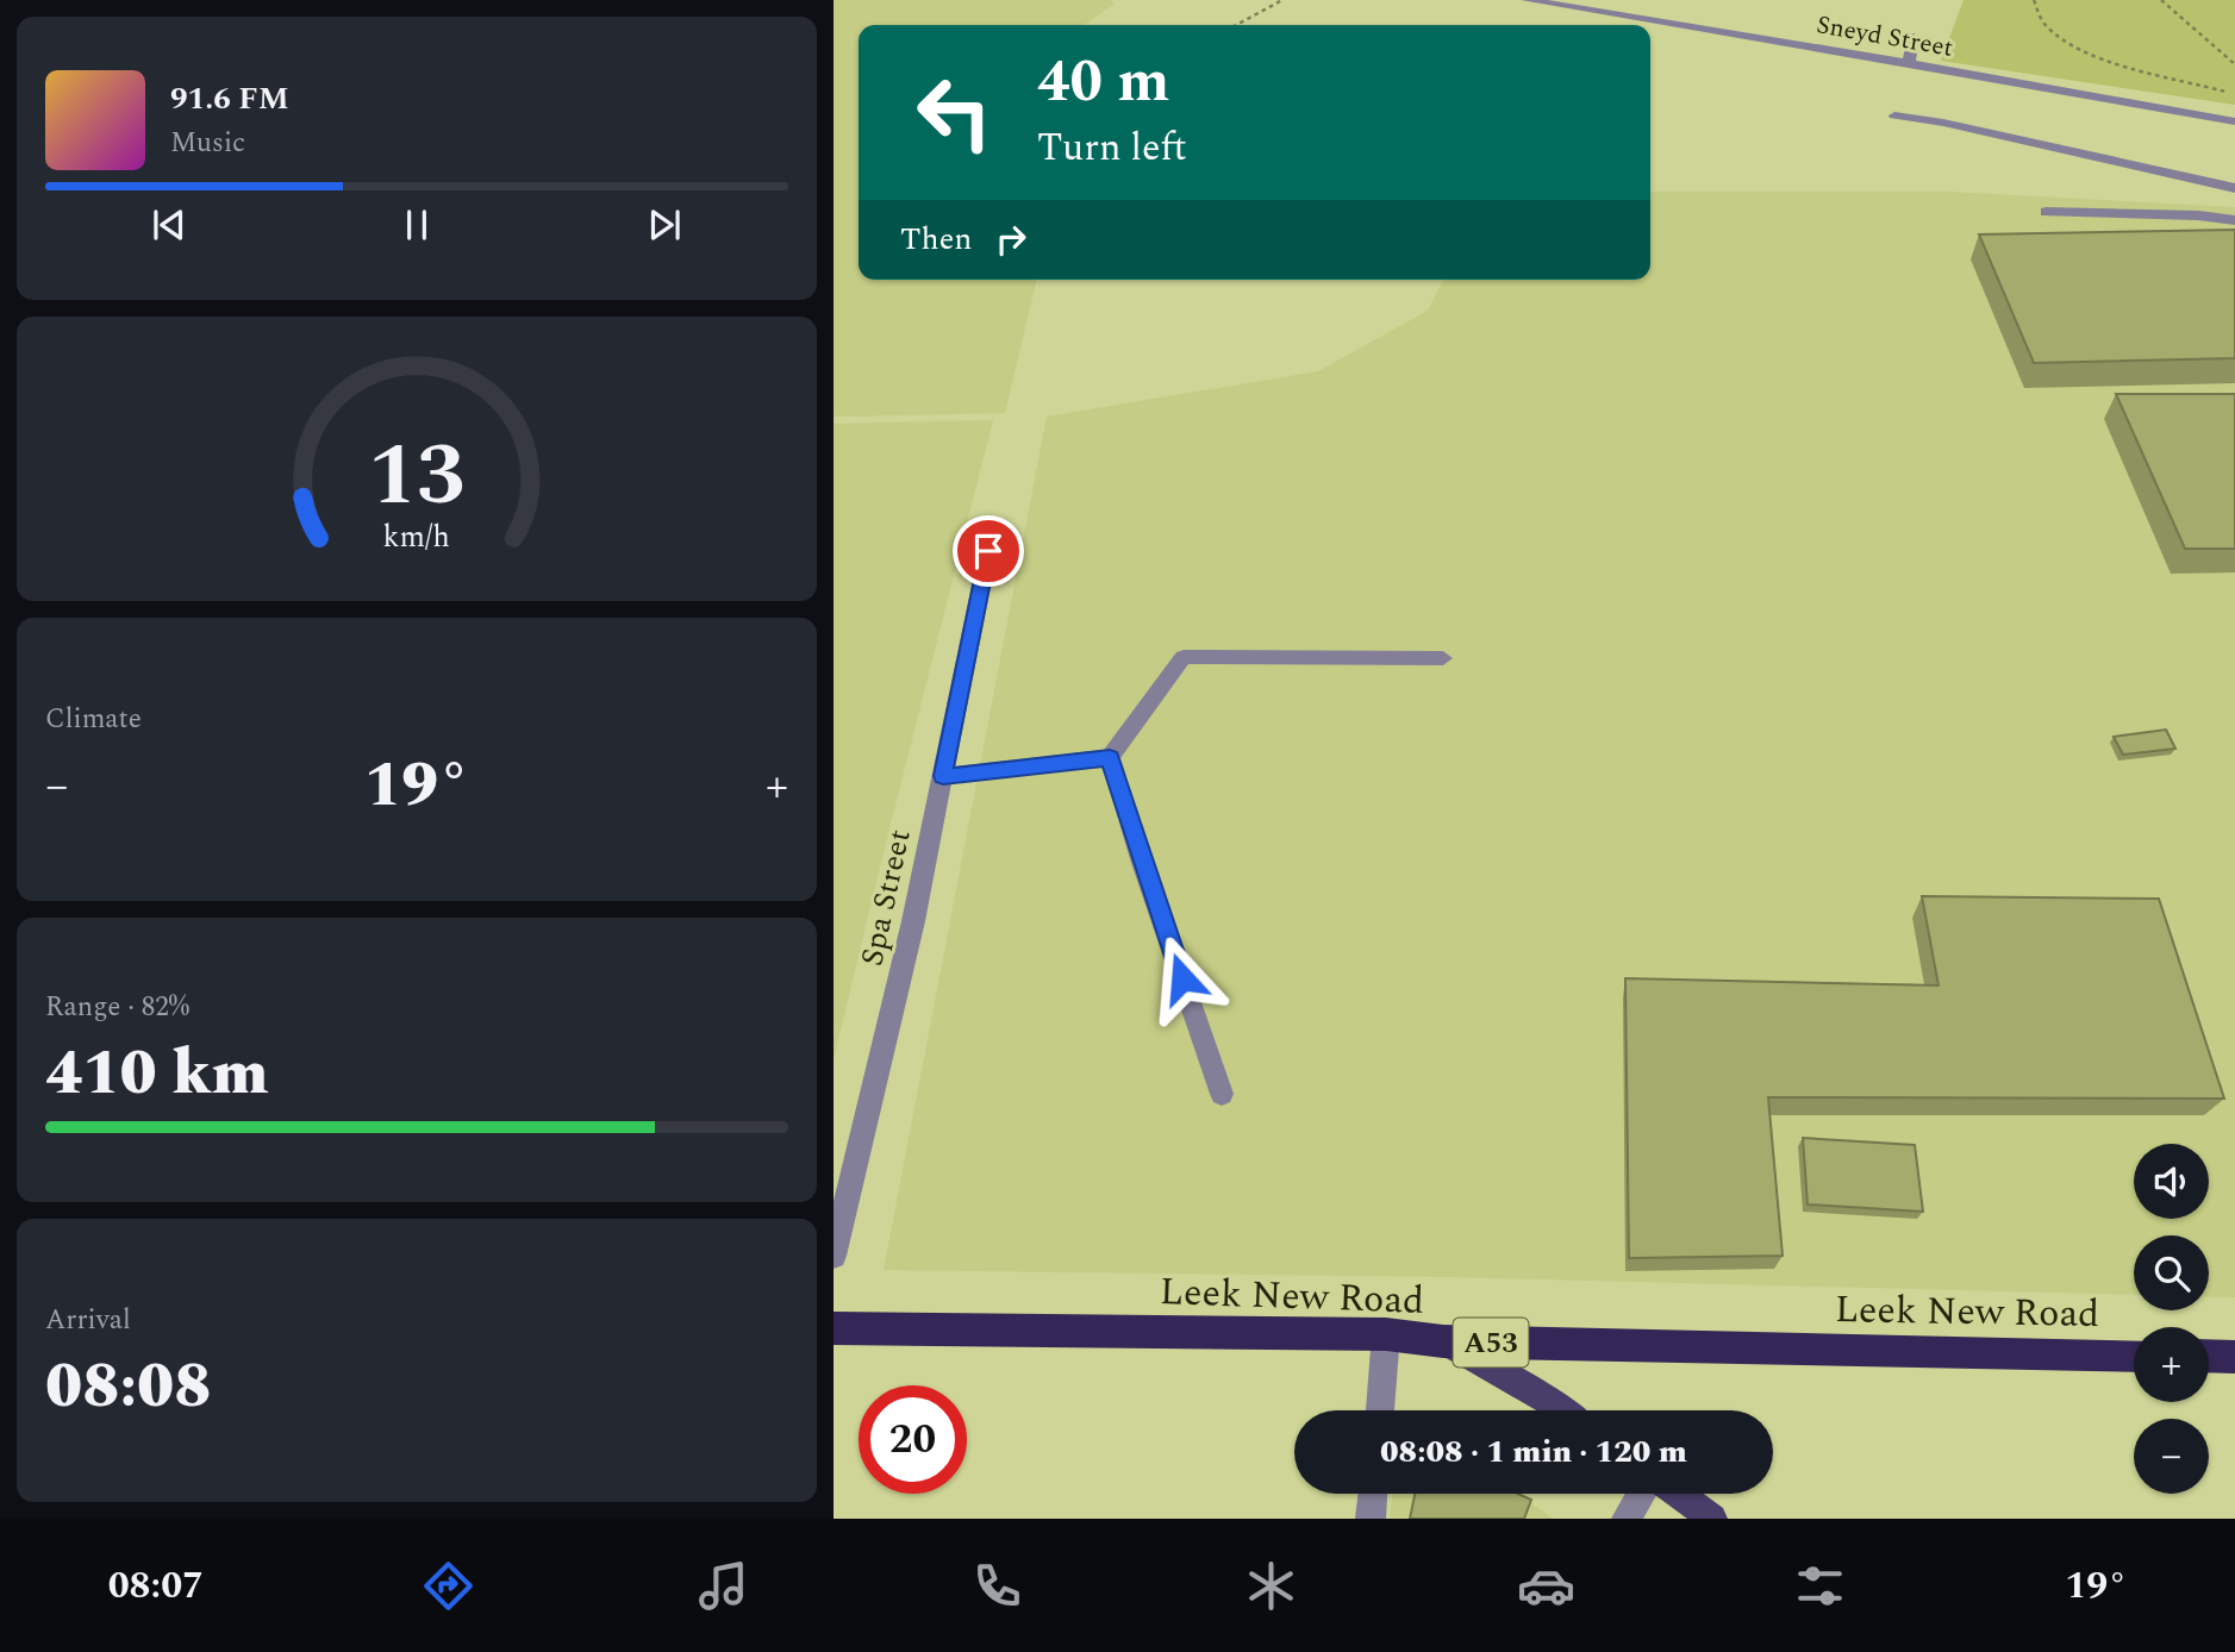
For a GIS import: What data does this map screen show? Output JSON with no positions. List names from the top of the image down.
{
  "streets": {
    "highway": ["Leek New Road", "A53"],
    "street": ["Sneyd Street", "Spa Street"]
  },
  "page": {
    "turn": ["40 m", "Turn left"],
    "song": ["91.6 FM", "Music"],
    "then": "Then",
    "tile": [
      "Climate",
      ["Range · 82%", "410 km"],
      ["Arrival", "08:08"]
    ],
    "heat": ["−", "19°", "+"],
    "map_buttons": ["+", "−"],
    "limit": "20",
    "trip": "08:08 · 1 min · 120 m",
    "tabs": ["08:07", "19°"],
    "gauge": ["13", "km/h"]
  }
}
